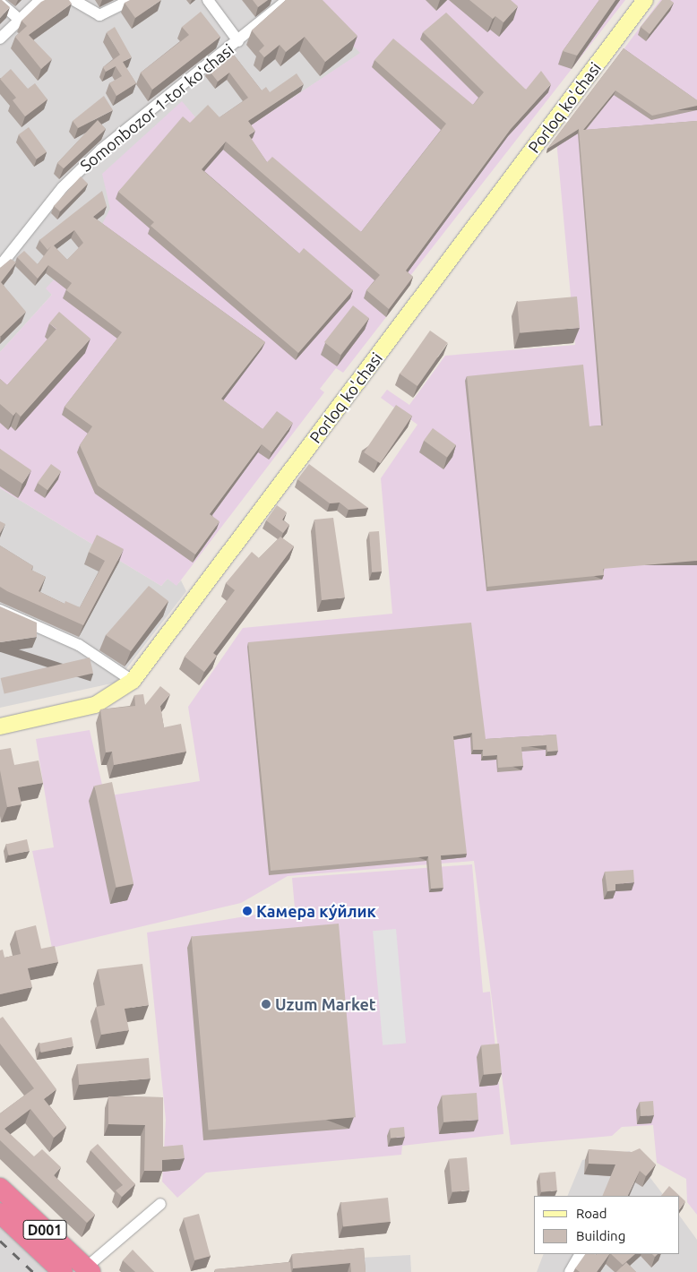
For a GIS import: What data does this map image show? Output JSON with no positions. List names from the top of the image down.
{
  "streets": {
    "highway": ["D001"],
    "main road": ["Porloq ko'chasi"],
    "street": ["Somonbozor 1-tor koʻchasi"]
  },
  "places": ["Камера ку́йлик", "Uzum Market"],
  "legend": ["Road", "Building"]
}
